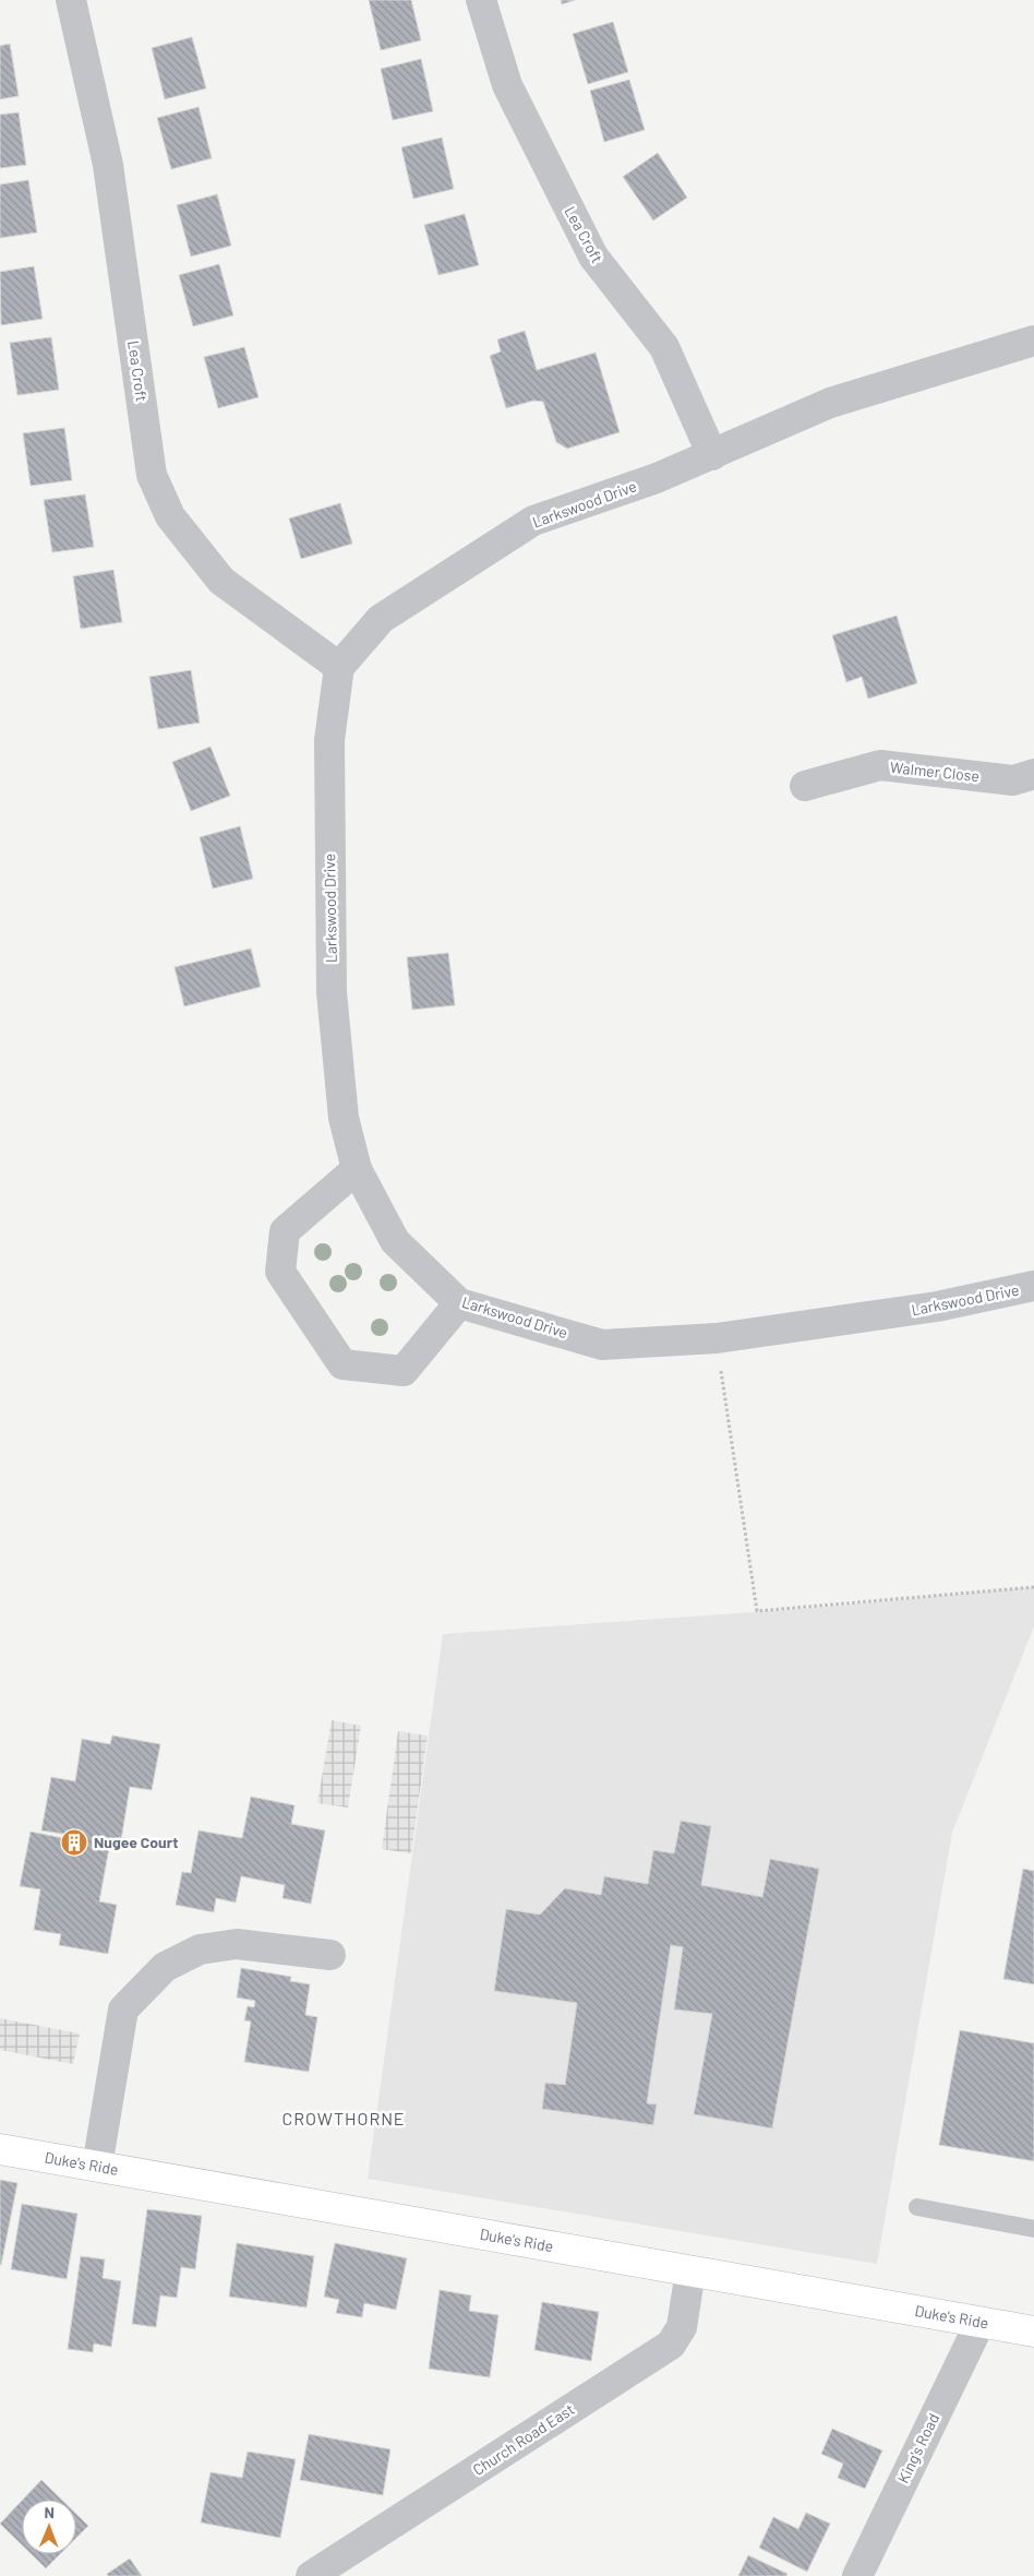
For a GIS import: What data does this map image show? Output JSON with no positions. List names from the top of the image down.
{
  "streets": {
    "main road": ["Duke's Ride"],
    "street": [
      "Lea Croft",
      "Larkswood Drive",
      "Walmer Close",
      "Church Road East",
      "King's Road"
    ]
  },
  "crossings": [
    ["Lea Croft", "Larkswood Drive"],
    ["Duke's Ride", "Church Road East"],
    ["Duke's Ride", "King's Road"]
  ],
  "districts": ["CROWTHORNE"],
  "places": {
    "building": ["Nugee Court"]
  },
  "north": "top"
}
